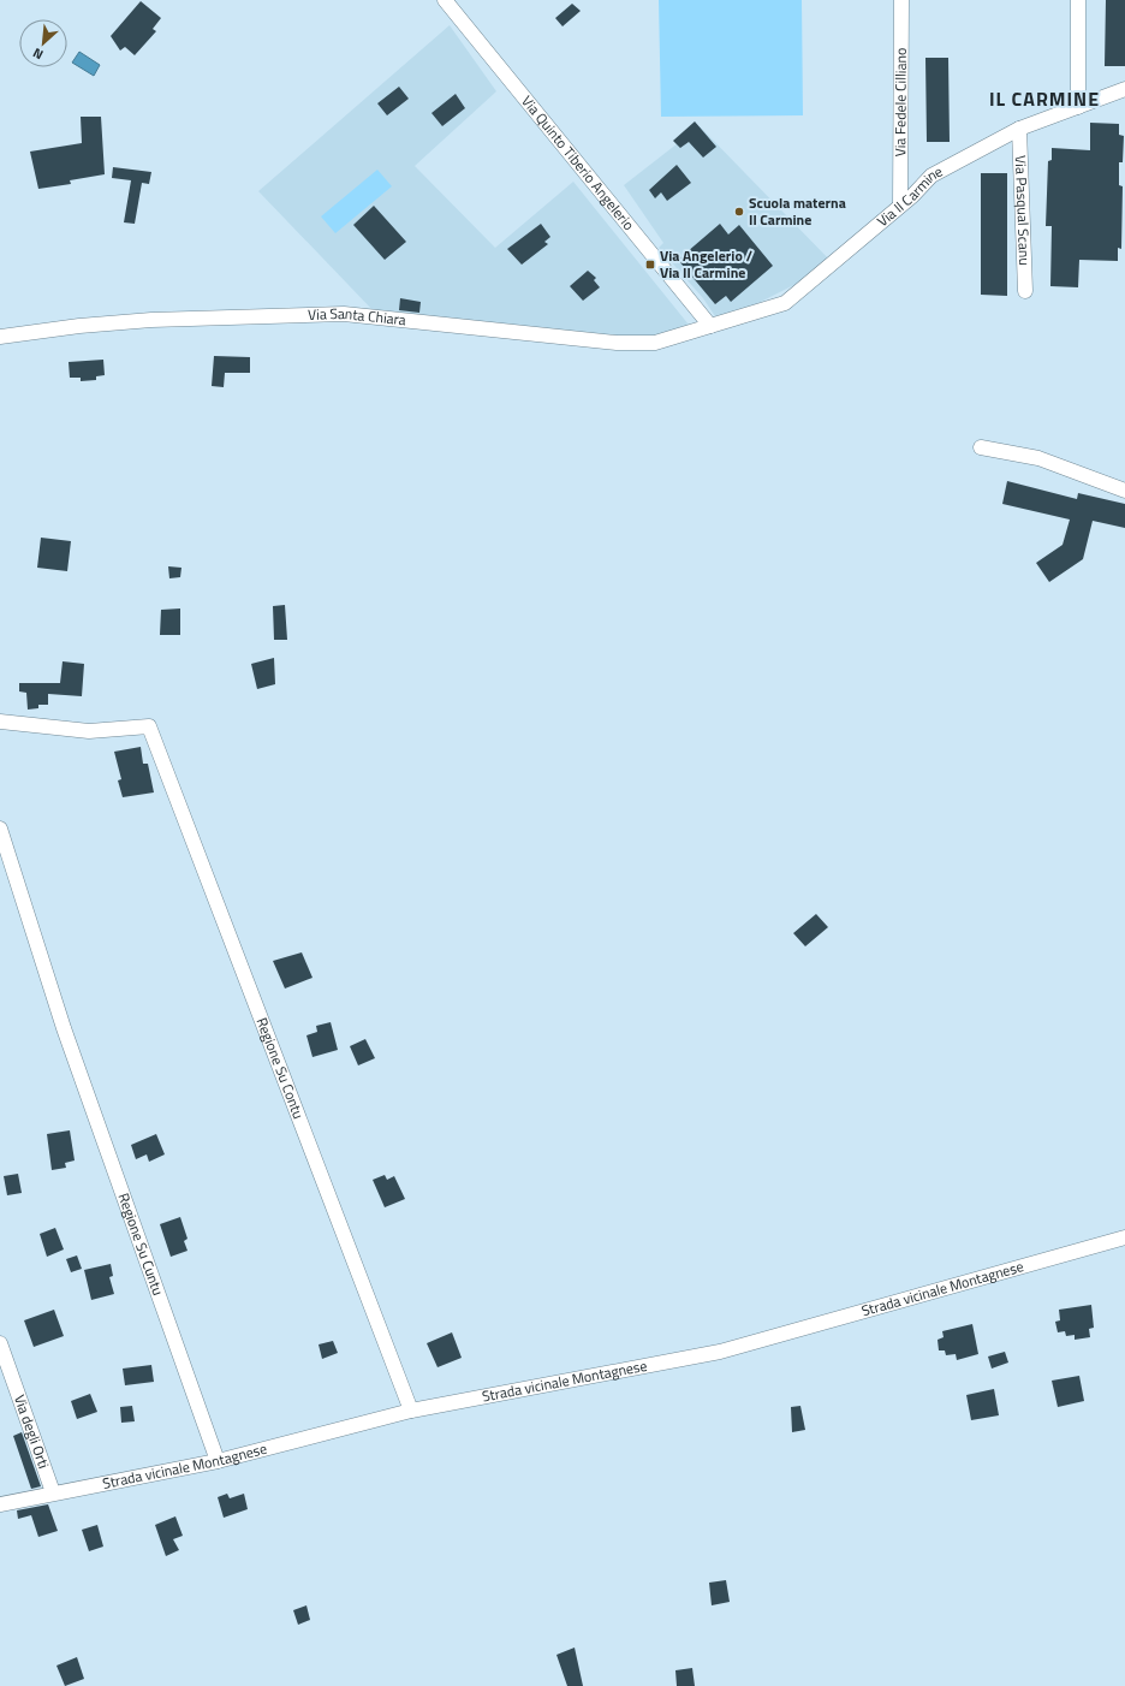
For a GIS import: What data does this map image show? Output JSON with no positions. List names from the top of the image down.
{
  "streets": {
    "street": [
      "Via Fedele Cilliano",
      "Via Quinto Tiberio Angelerio",
      "Via Il Carmine",
      "Via Pasqual Scanu",
      "Via Santa Chiara",
      "Regione Su Contu",
      "Regione Su Cuntu",
      "Strada vicinale Montagnese",
      "Via degli Orti"
    ]
  },
  "crossings": [
    ["Via Fedele Cilliano", "Via Il Carmine"],
    ["Via Quinto Tiberio Angelerio", "Via Il Carmine"],
    ["Via Quinto Tiberio Angelerio", "Via Santa Chiara"],
    ["Via Il Carmine", "Via Pasqual Scanu"],
    ["Via Il Carmine", "Via Santa Chiara"],
    ["Regione Su Contu", "Strada vicinale Montagnese"],
    ["Regione Su Cuntu", "Strada vicinale Montagnese"],
    ["Strada vicinale Montagnese", "Via degli Orti"]
  ],
  "districts": ["IL CARMINE"],
  "places": {
    "other": ["Scuola materna Il Carmine"],
    "transit": ["Via Angelerio / Via Il Carmine"]
  },
  "north": "bottom left"
}
